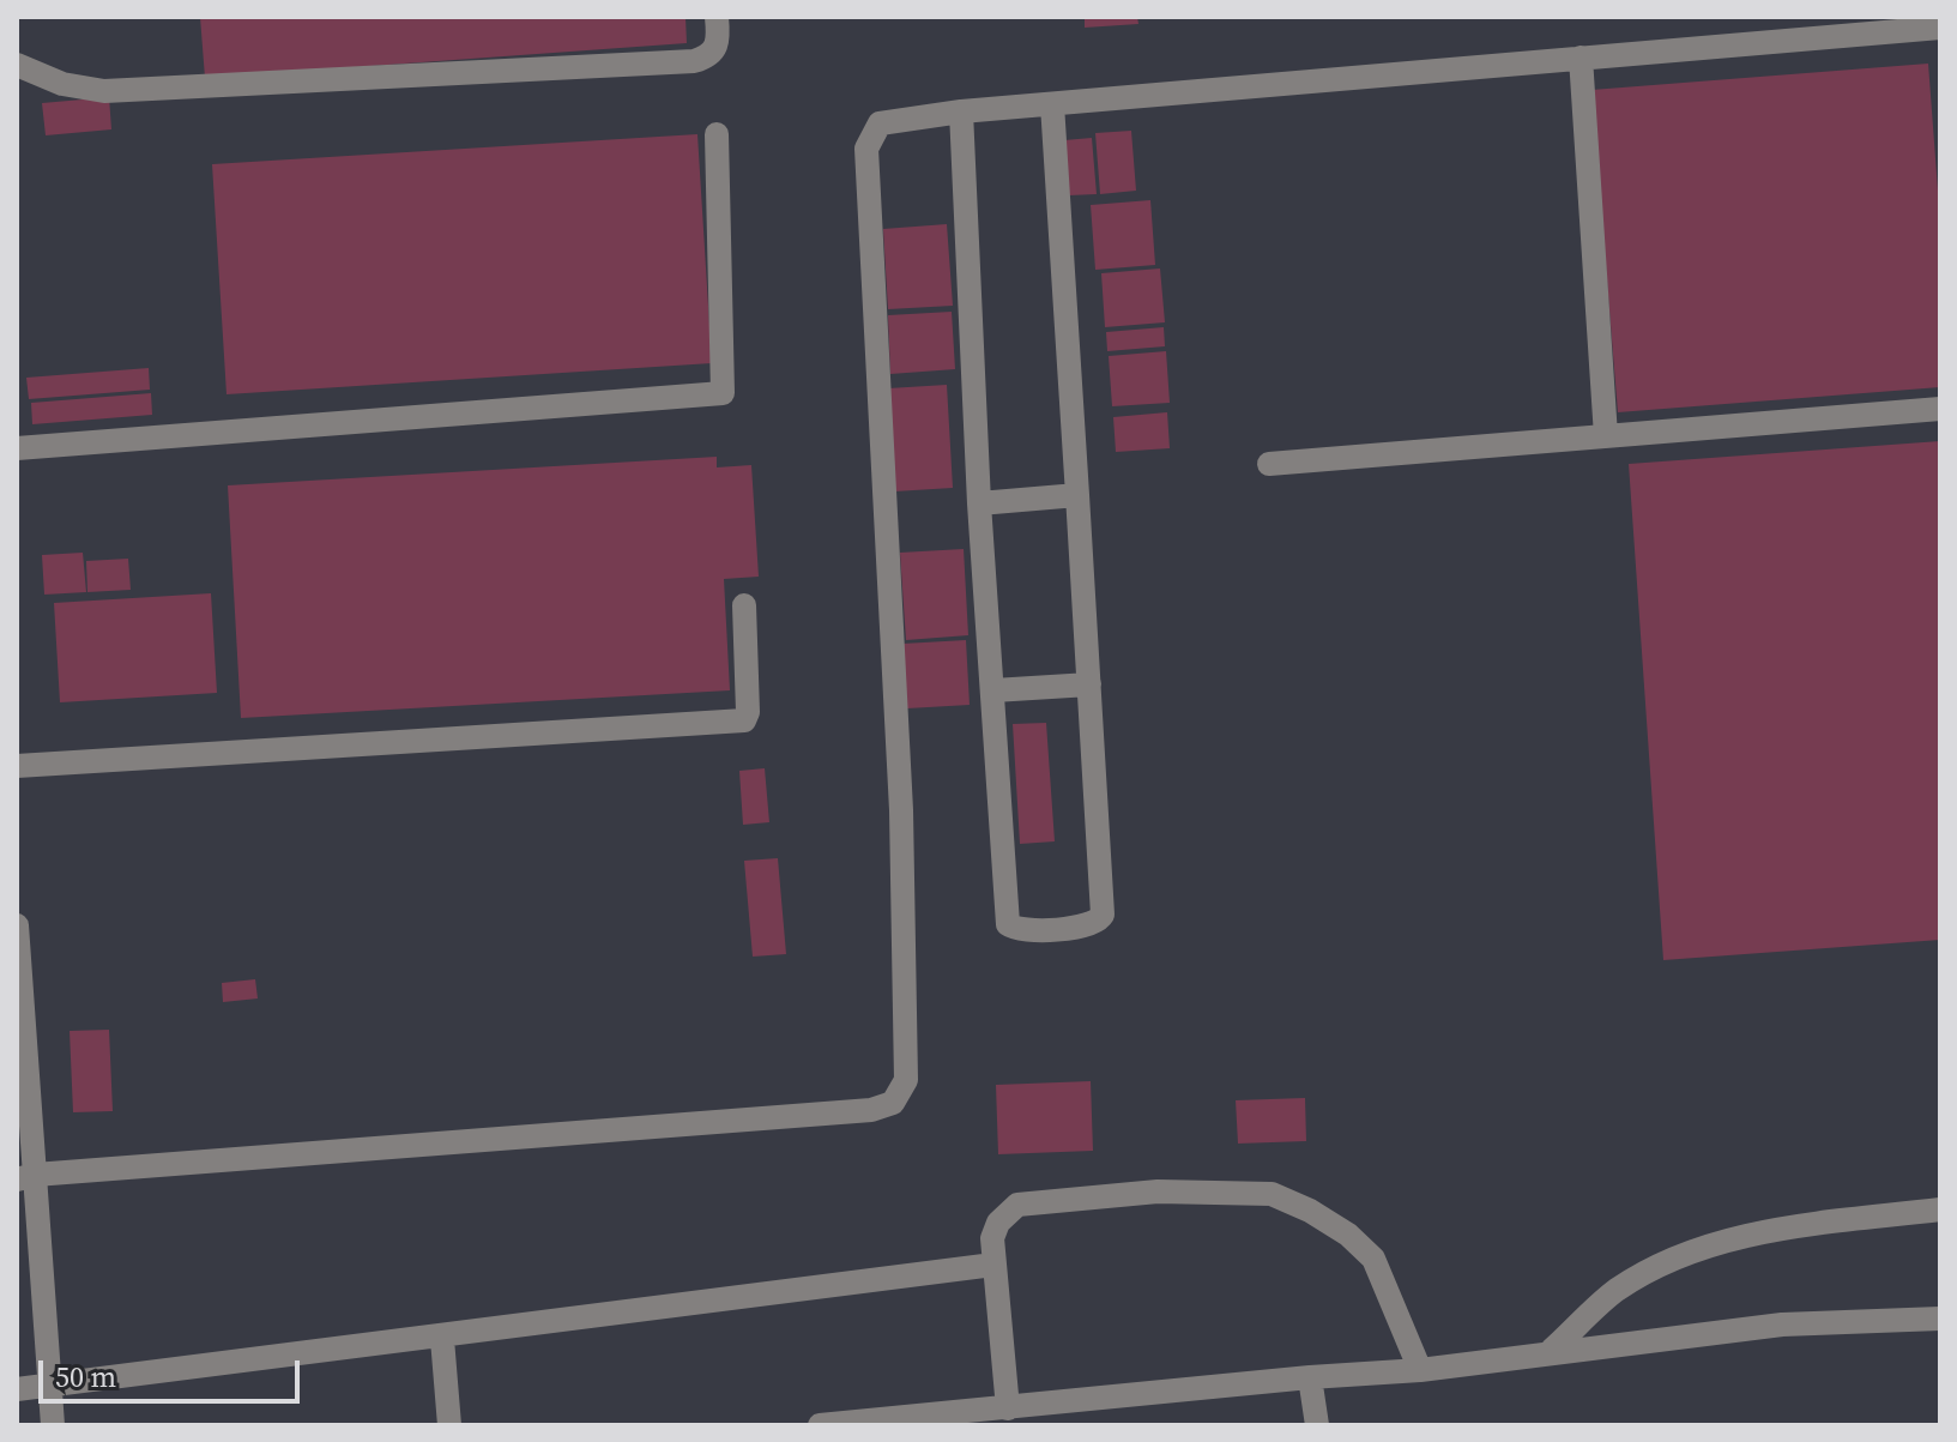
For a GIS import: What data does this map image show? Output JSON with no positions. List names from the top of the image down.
{
  "scale_bar": "50 m"
}
